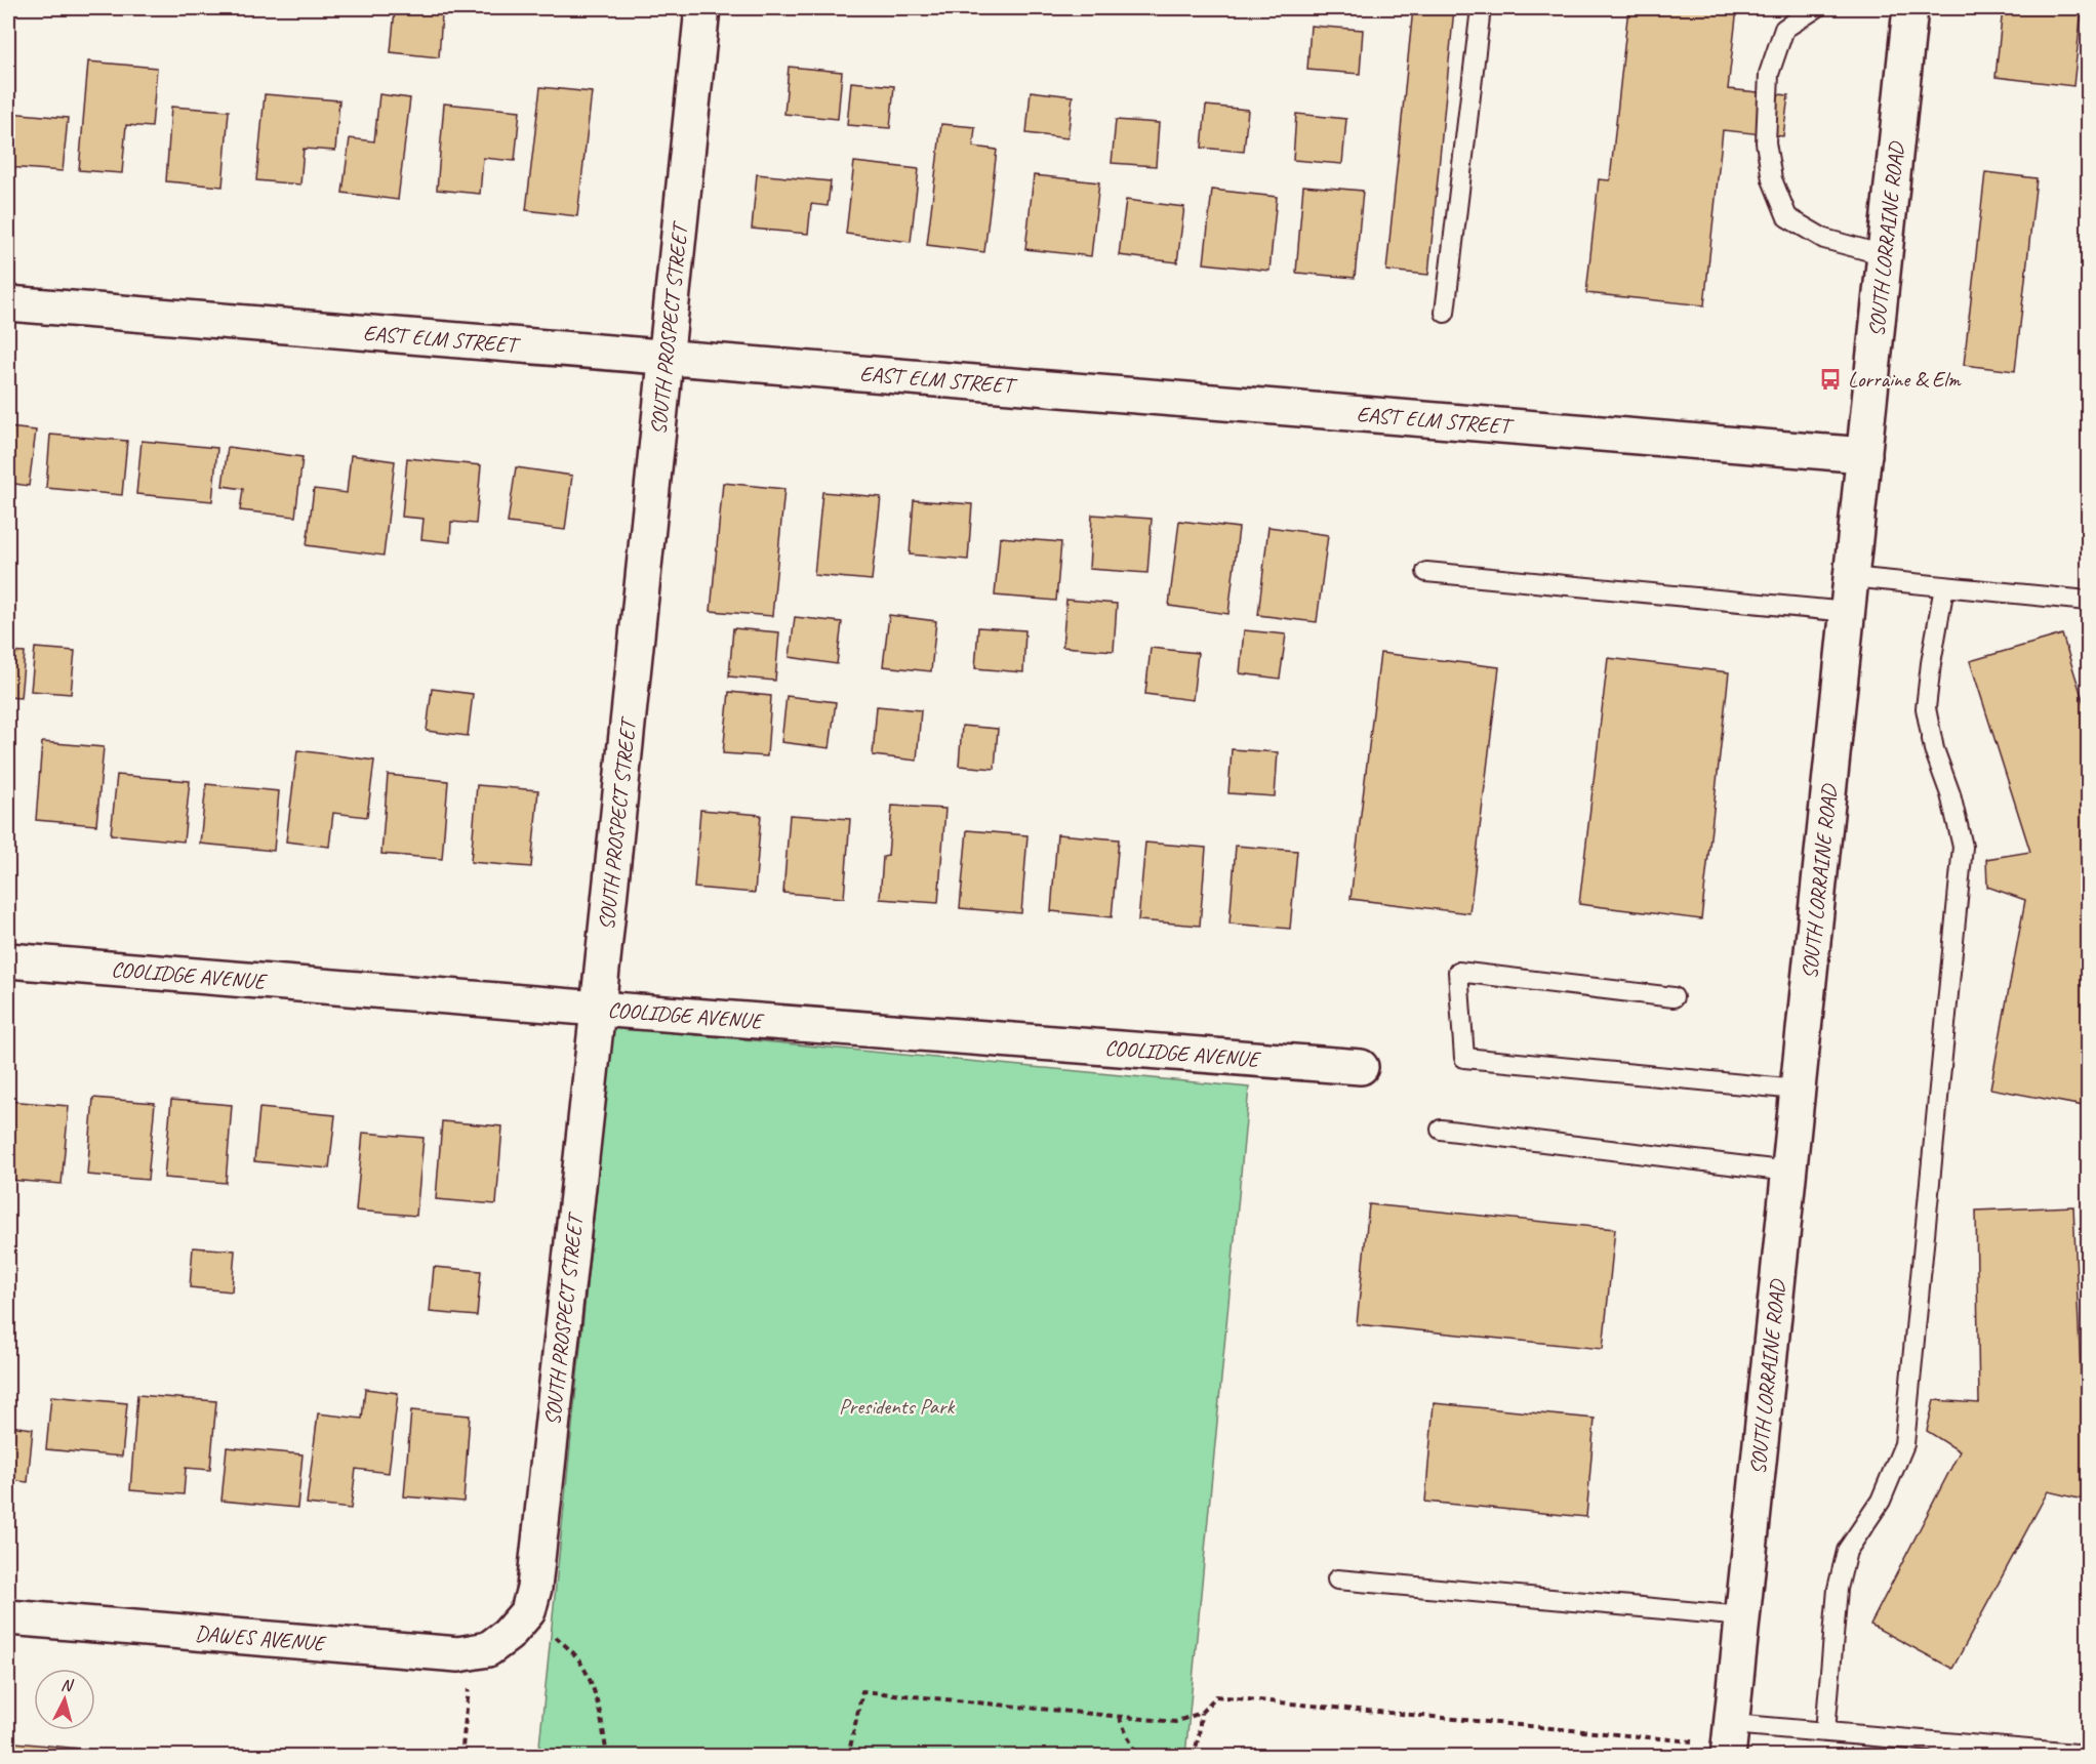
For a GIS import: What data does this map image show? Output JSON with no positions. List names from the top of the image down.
{
  "streets": {
    "street": [
      "SOUTH LORRAINE ROAD",
      "SOUTH PROSPECT STREET",
      "EAST ELM STREET",
      "COOLIDGE AVENUE",
      "DAWES AVENUE"
    ]
  },
  "crossings": [
    ["SOUTH LORRAINE ROAD", "EAST ELM STREET"],
    ["SOUTH PROSPECT STREET", "EAST ELM STREET"],
    ["SOUTH PROSPECT STREET", "COOLIDGE AVENUE"],
    ["SOUTH PROSPECT STREET", "DAWES AVENUE"]
  ],
  "parks": ["Presidents Park"],
  "places": {
    "bus stop": ["Lorraine & Elm"]
  },
  "north": "top"
}
